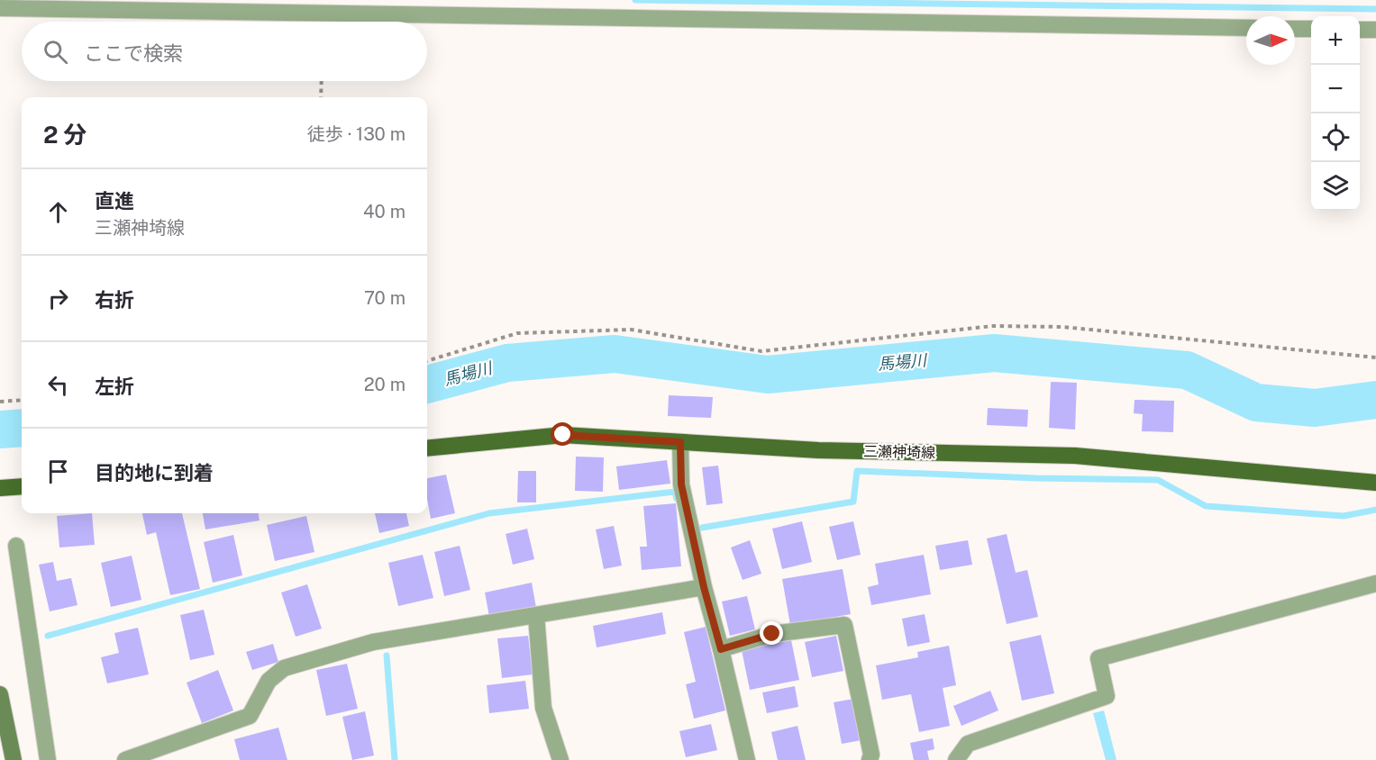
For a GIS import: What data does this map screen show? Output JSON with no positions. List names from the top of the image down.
{
  "streets": {
    "main road": ["三瀬神埼線"]
  },
  "water": ["馬場川"],
  "north": "right",
  "page": {
    "map_buttons": ["+", "−"],
    "search": "ここで検索",
    "heading": ["2 分", "徒歩 · 130 m"],
    "list": [
      ["直進", "三瀬神埼線", "40 m"],
      ["右折", "70 m"],
      ["左折", "20 m"],
      "目的地に到着"
    ]
  }
}
